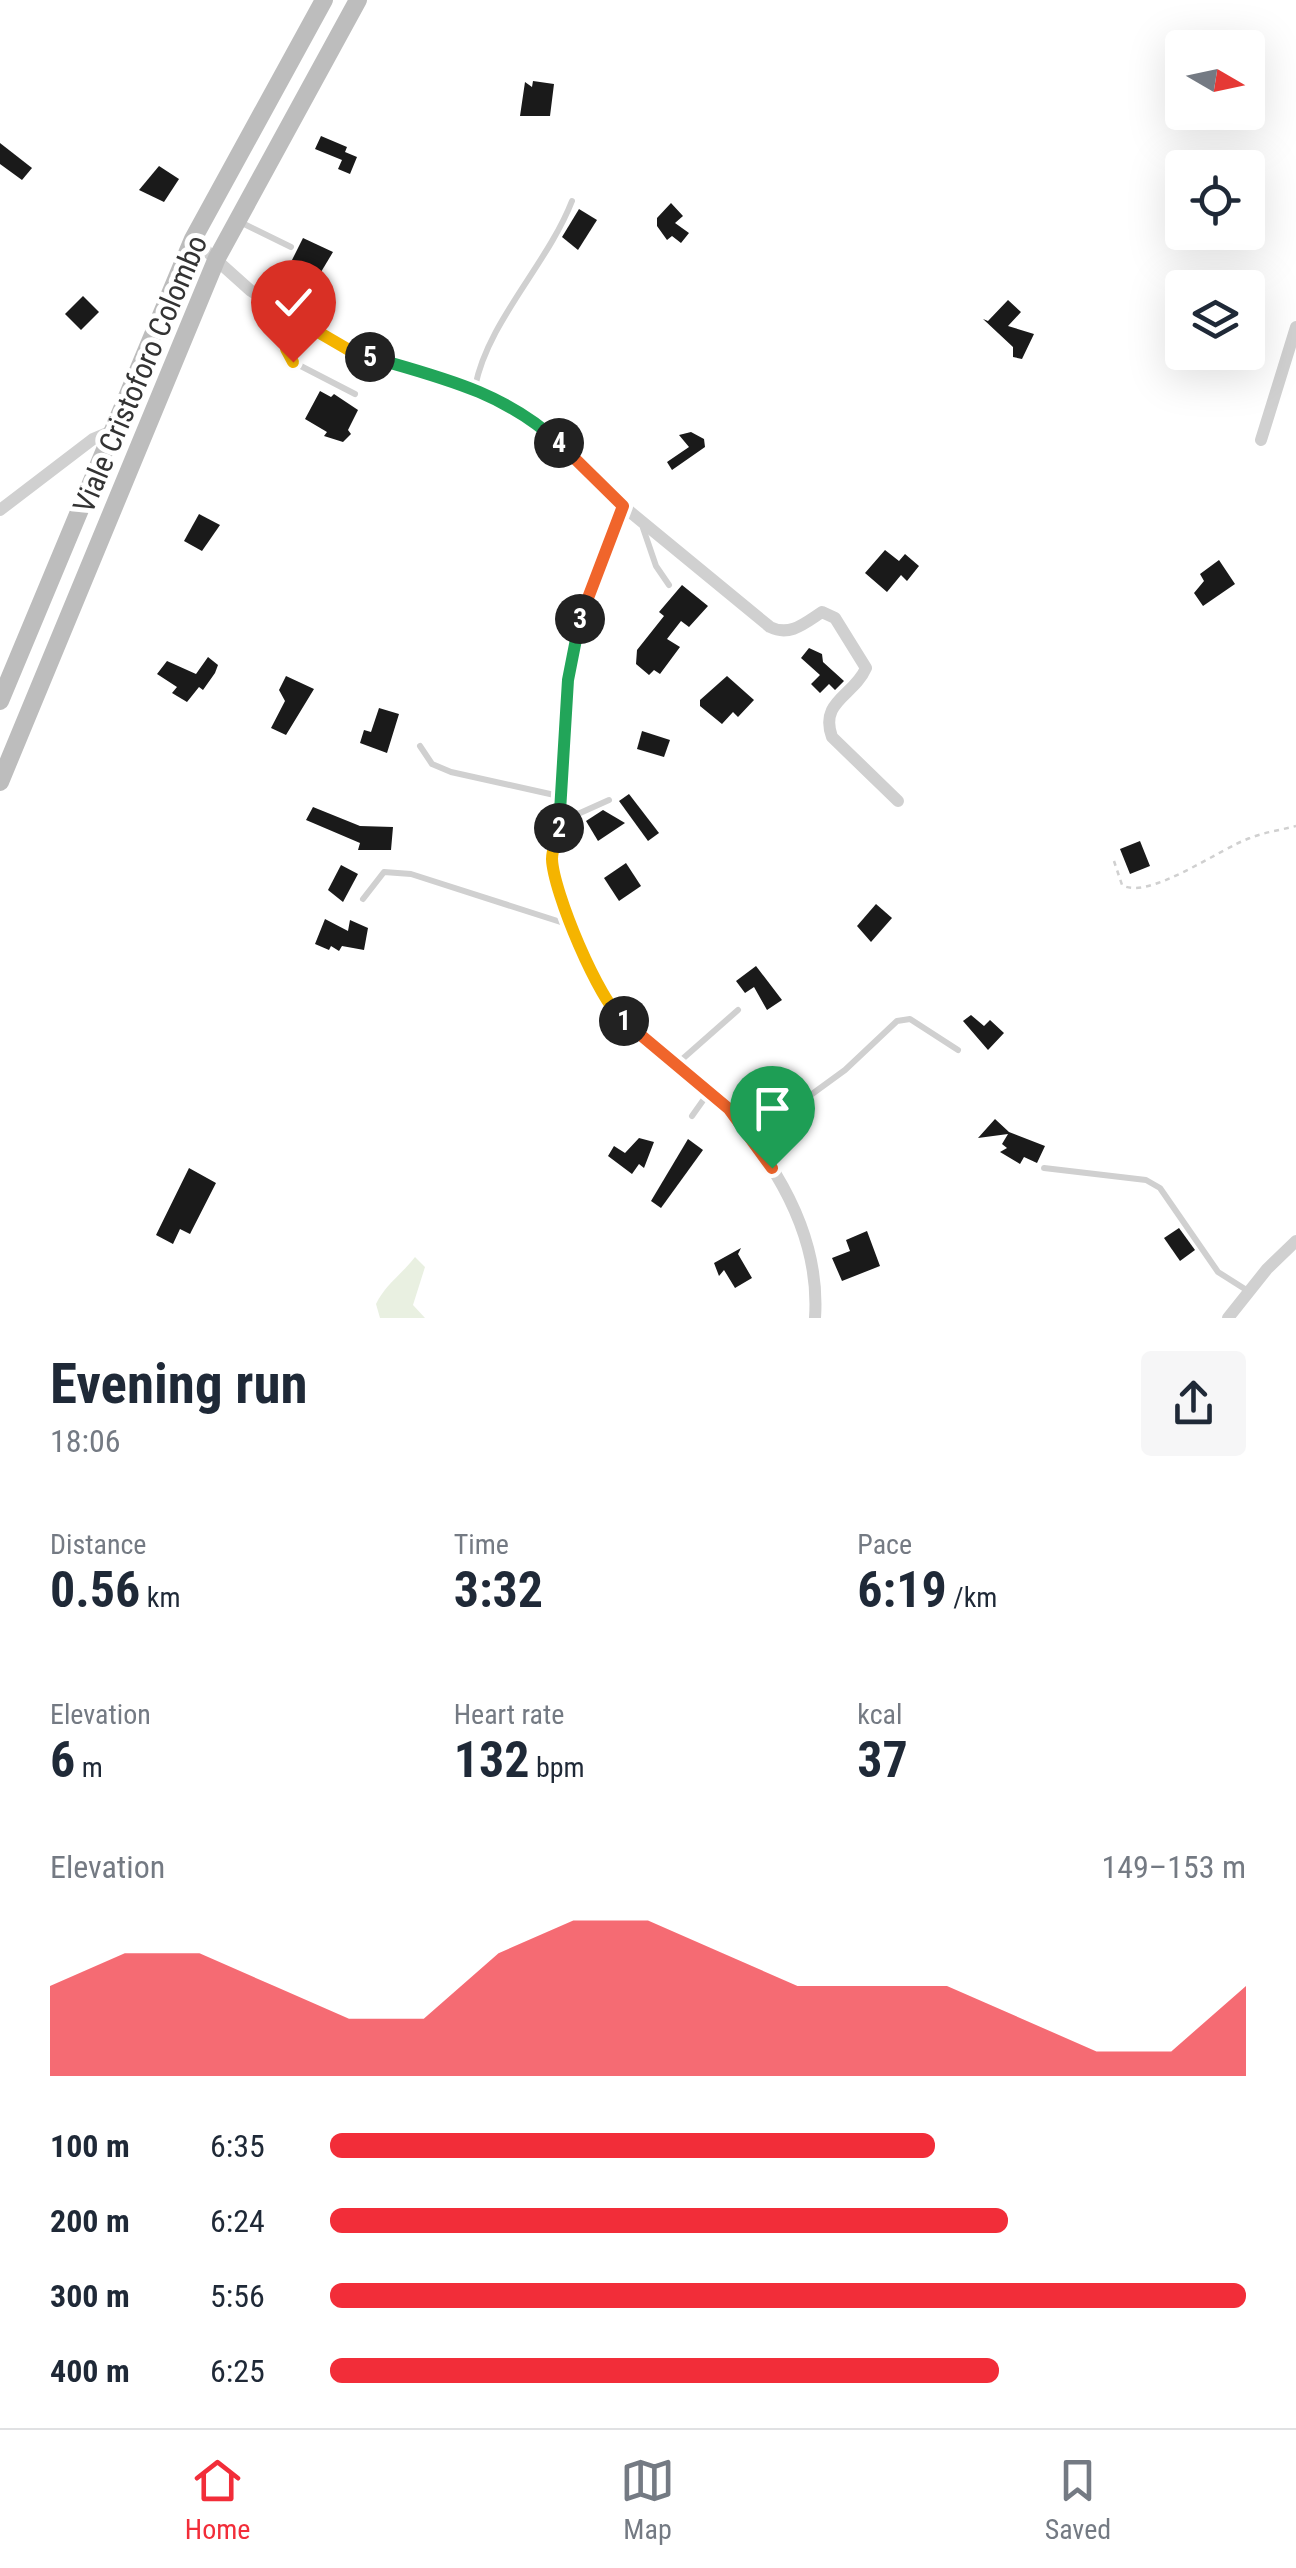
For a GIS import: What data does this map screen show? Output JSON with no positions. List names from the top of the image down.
{
  "streets": {
    "main road": ["Viale Cristoforo Colombo"]
  },
  "north": "right",
  "page": {
    "pins": [
      "5",
      "4",
      "3",
      "2",
      "1"
    ],
    "heading": ["Evening run", "18:06"],
    "stats": [
      ["Distance", "0.56 km"],
      ["Time", "3:32"],
      ["Pace", "6:19 /km"],
      ["Elevation", "6 m"],
      ["Heart rate", "132 bpm"],
      ["kcal", "37"]
    ],
    "chart": ["Elevation", "149–153 m"],
    "list": [
      {
        "name": "100 m",
        "note": "6:35"
      },
      {
        "name": "200 m",
        "note": "6:24"
      },
      {
        "name": "300 m",
        "note": "5:56"
      },
      {
        "name": "400 m",
        "note": "6:25"
      }
    ],
    "tabs": ["Home", "Map", "Saved"]
  }
}
